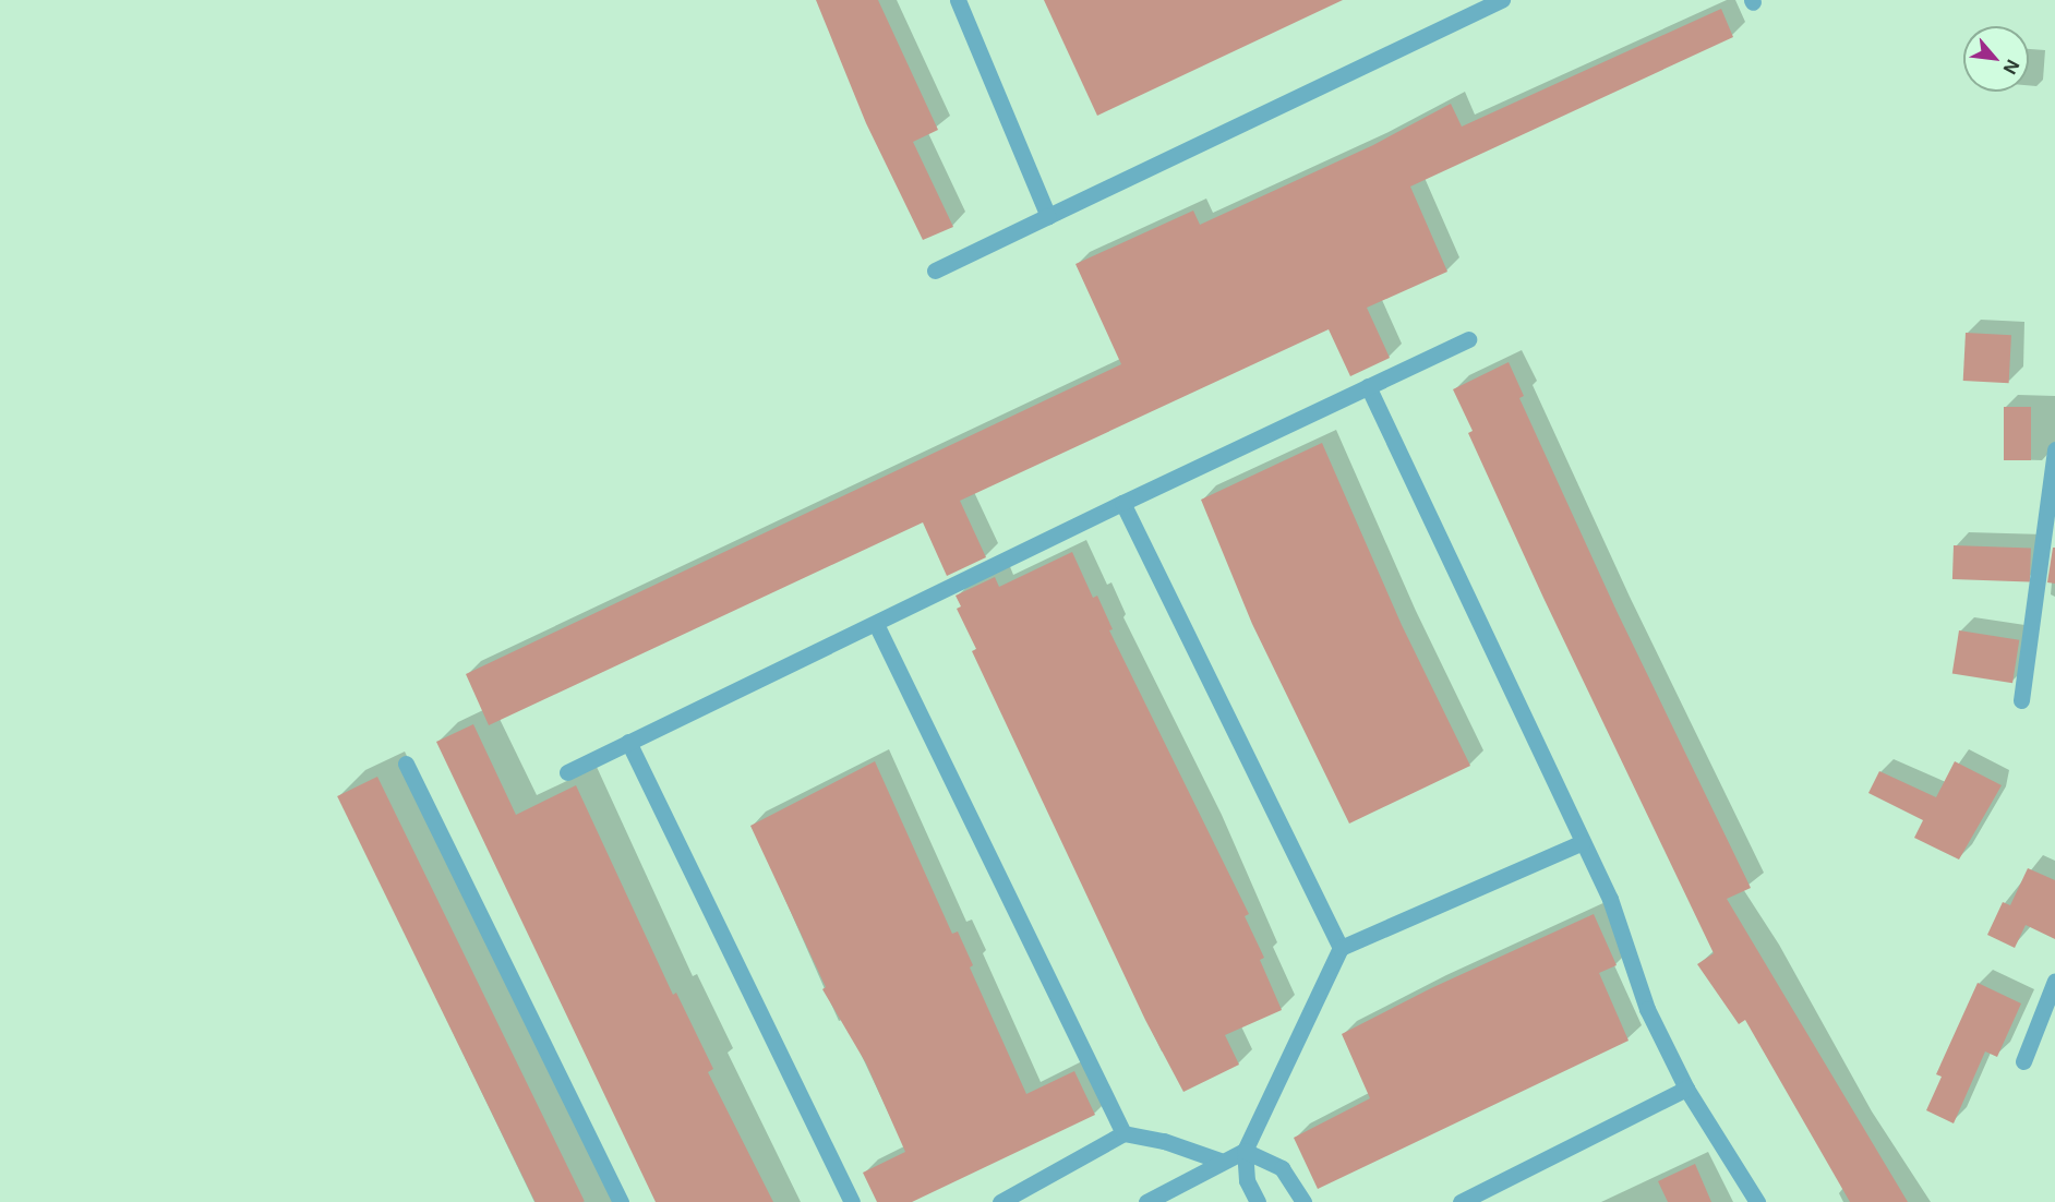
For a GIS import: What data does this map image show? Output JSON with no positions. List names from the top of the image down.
{
  "north": "bottom right"
}
